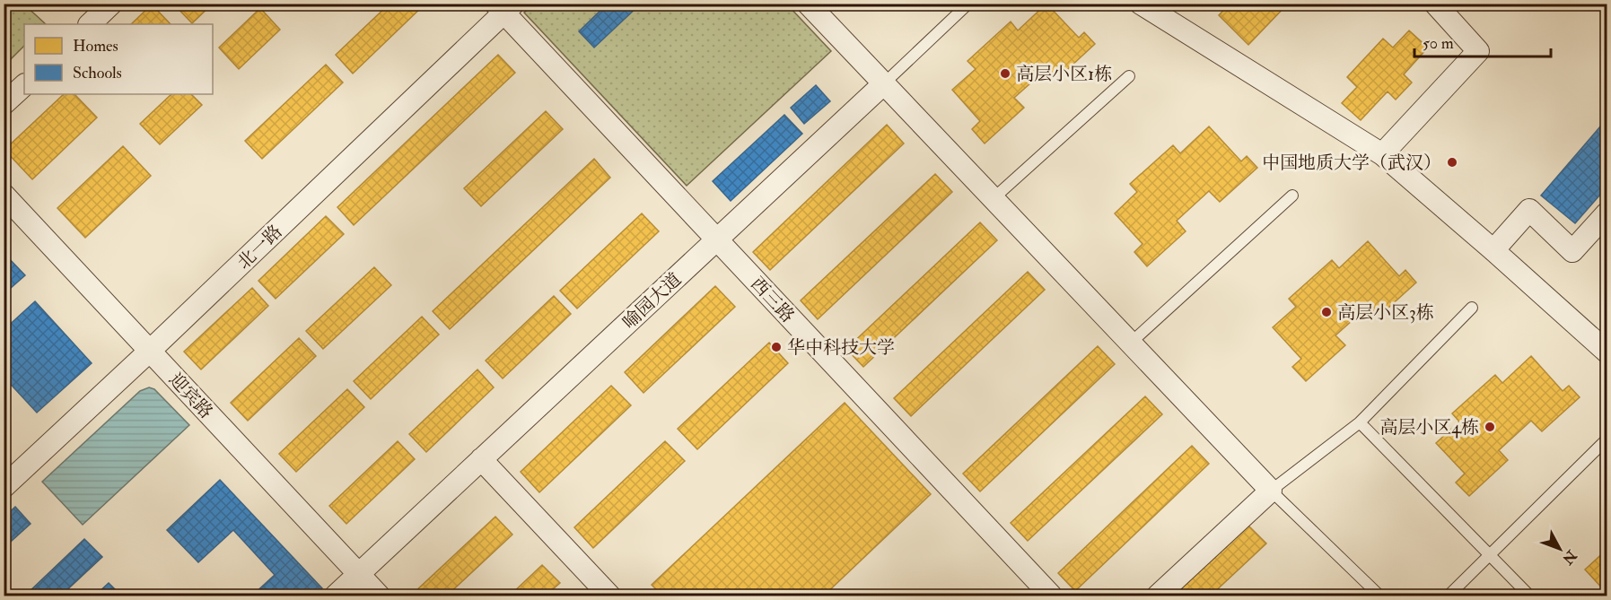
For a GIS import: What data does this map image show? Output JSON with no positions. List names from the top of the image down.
{
  "streets": {
    "street": [
      "北一路",
      "西三路",
      "喻园大道",
      "迎宾路"
    ]
  },
  "crossings": [
    ["北一路", "西三路"],
    ["北一路", "迎宾路"],
    ["西三路", "喻园大道"],
    ["喻园大道", "迎宾路"]
  ],
  "places": [
    "高层小区1栋",
    "中国地质大学（武汉）",
    "高层小区3栋",
    "华中科技大学",
    "高层小区4栋"
  ],
  "legend": ["Homes", "Schools"],
  "scale_bar": "50 m",
  "north": "bottom right"
}
